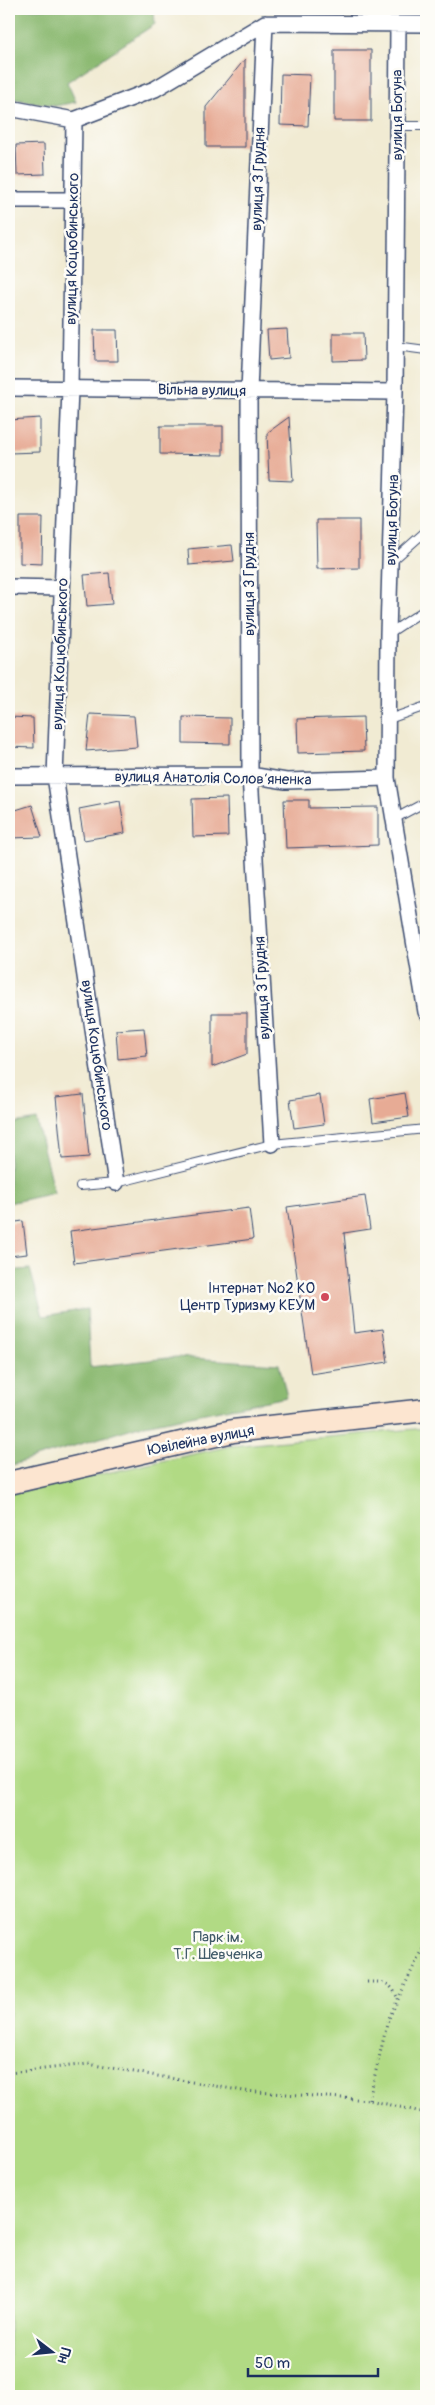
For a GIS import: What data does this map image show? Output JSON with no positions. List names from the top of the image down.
{
  "streets": {
    "street": [
      "вулиця Богуна",
      "вулиця 3 Грудня",
      "вулиця Коцюбинського",
      "Вільна вулиця",
      "вулиця Анатолія Соловʼяненка",
      "Ювілейна вулиця"
    ]
  },
  "crossings": [
    ["вулиця Богуна", "Вільна вулиця"],
    ["вулиця Богуна", "вулиця Анатолія Соловʼяненка"],
    ["вулиця 3 Грудня", "Вільна вулиця"],
    ["вулиця 3 Грудня", "вулиця Анатолія Соловʼяненка"],
    ["вулиця Коцюбинського", "Вільна вулиця"],
    ["вулиця Коцюбинського", "вулиця Анатолія Соловʼяненка"]
  ],
  "parks": ["Парк ім. Т.Г. Шевченка"],
  "places": ["Інтернат №2 КО Центр Туризму КЕУМ"],
  "scale_bar": "50 m",
  "north": "right"
}
